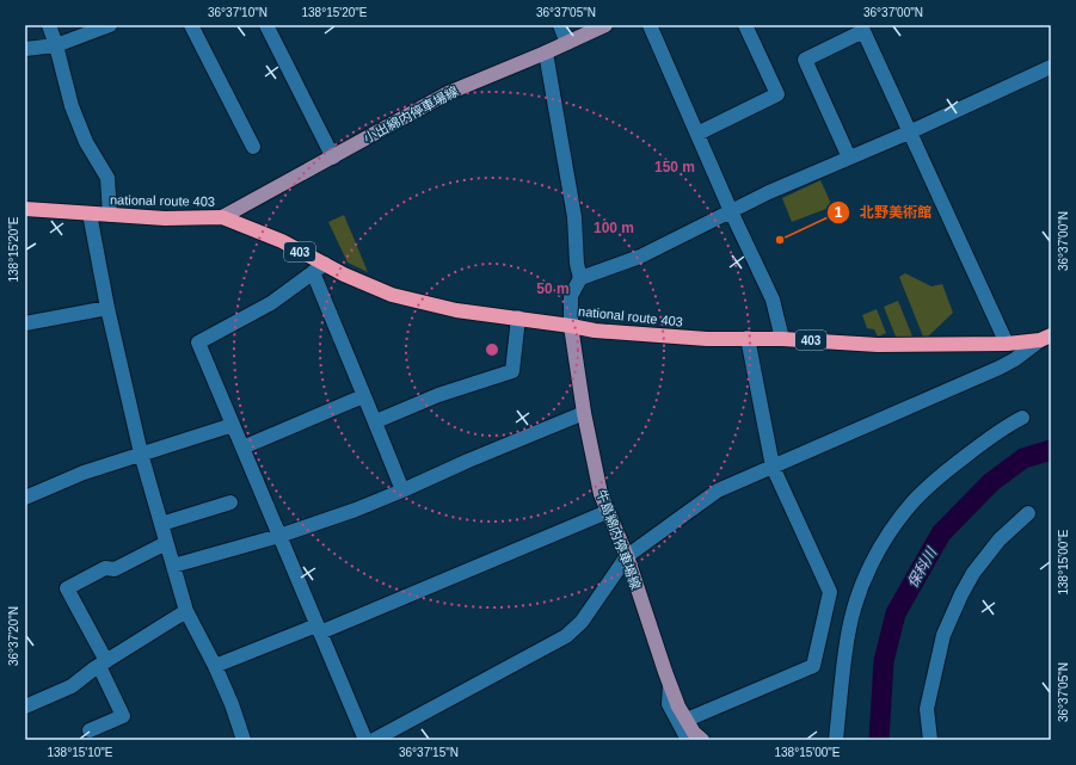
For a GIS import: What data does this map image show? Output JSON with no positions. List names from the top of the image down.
{
  "streets": {
    "highway": ["national route 403", "403"],
    "main road": ["小出綿内停車場線", "牛島綿内停車場線"]
  },
  "crossings": [
    ["小出綿内停車場線", "national route 403"],
    ["national route 403", "牛島綿内停車場線"]
  ],
  "water": ["保科川"],
  "places": ["北野美術館"],
  "coordinates": [
    "36°37'10\"N",
    "138°15'20\"E",
    "36°37'05\"N",
    "36°37'00\"N",
    "138°15'00\"E",
    "36°37'20\"N",
    "138°15'10\"E",
    "36°37'15\"N"
  ],
  "rings": ["150 m", "100 m", "50 m"]
}
